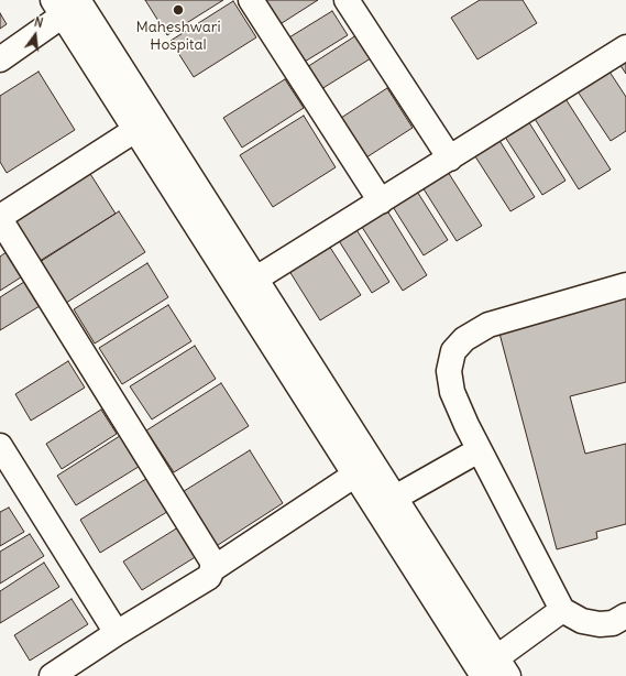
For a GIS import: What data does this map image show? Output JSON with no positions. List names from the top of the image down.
{
  "places": ["Maheshwari Hospital"],
  "north": "top"
}
